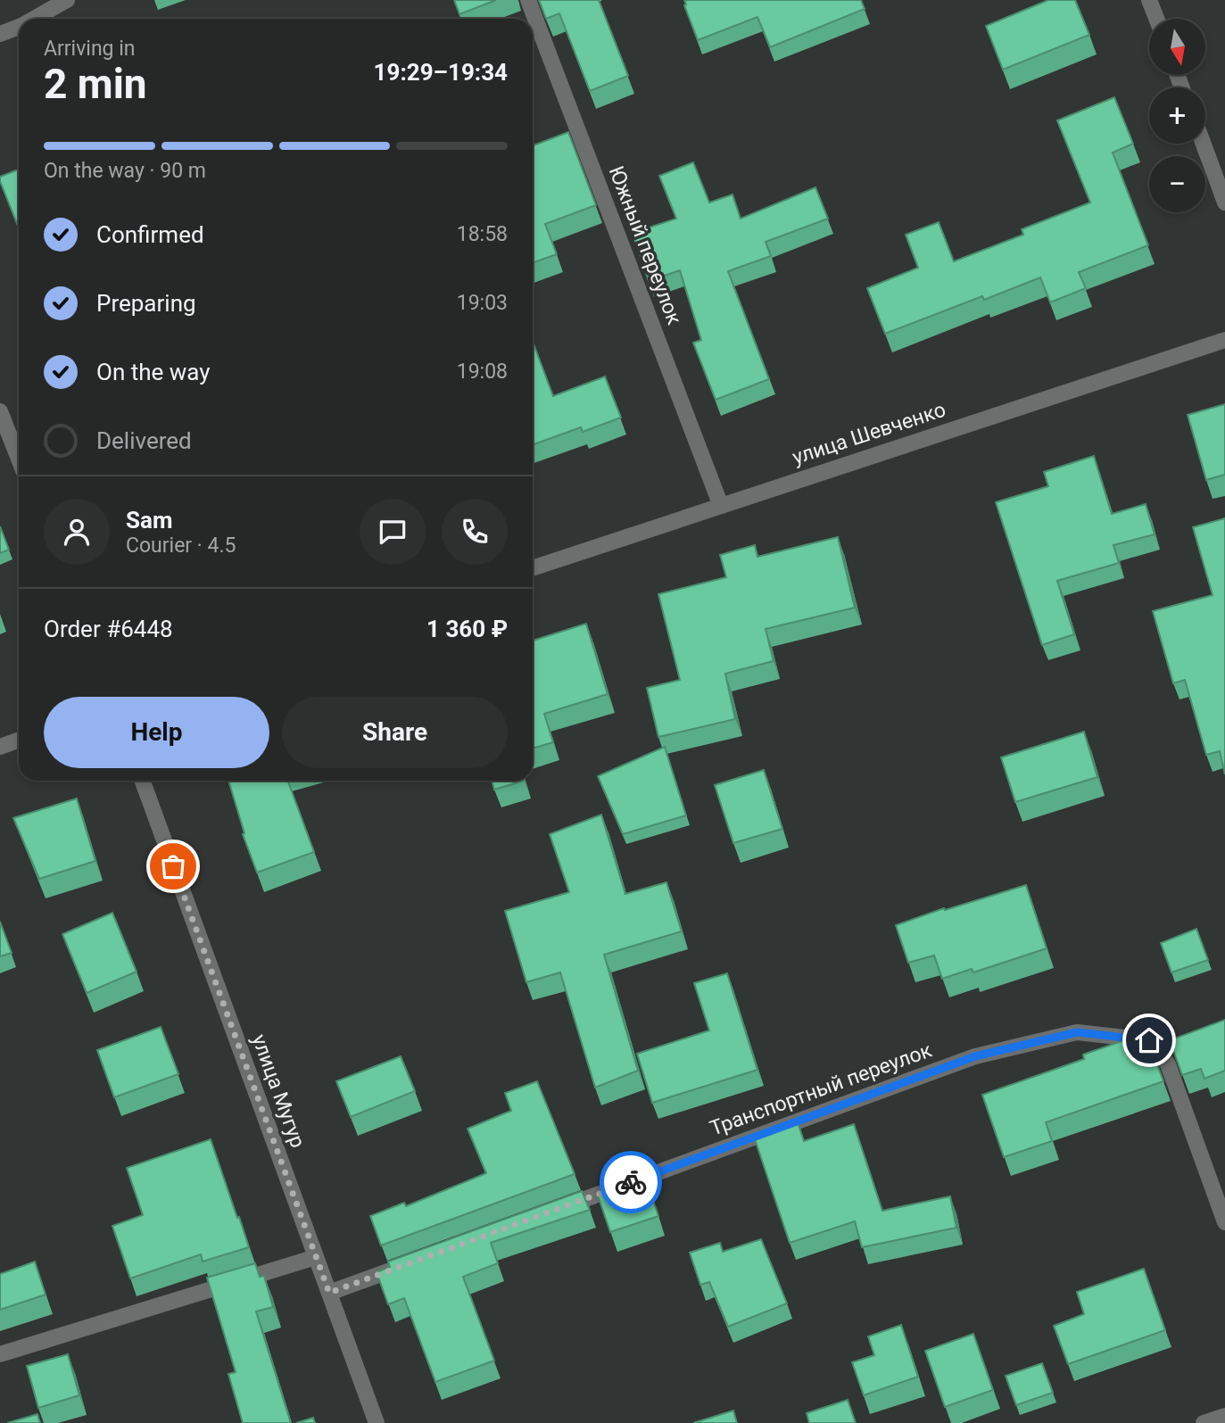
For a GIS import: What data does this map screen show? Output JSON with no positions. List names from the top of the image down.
{
  "streets": {
    "street": [
      "Южный переулок",
      "улица Шевченко",
      "Транспортный переулок",
      "улица Мугур"
    ]
  },
  "crossings": [
    ["Южный переулок", "улица Шевченко"]
  ],
  "north": "bottom",
  "page": {
    "map_buttons": ["+", "−"],
    "heading": ["2 min", "Arriving in", "19:29–19:34"],
    "panel": [
      "Sam",
      "Courier · 4.5",
      "Order #6448",
      "1 360 ₽"
    ],
    "bar": "On the way · 90 m",
    "list": [
      ["Confirmed", "18:58"],
      ["Preparing", "19:03"],
      ["On the way", "19:08"],
      "Delivered"
    ],
    "buttons": ["Help", "Share"]
  }
}
